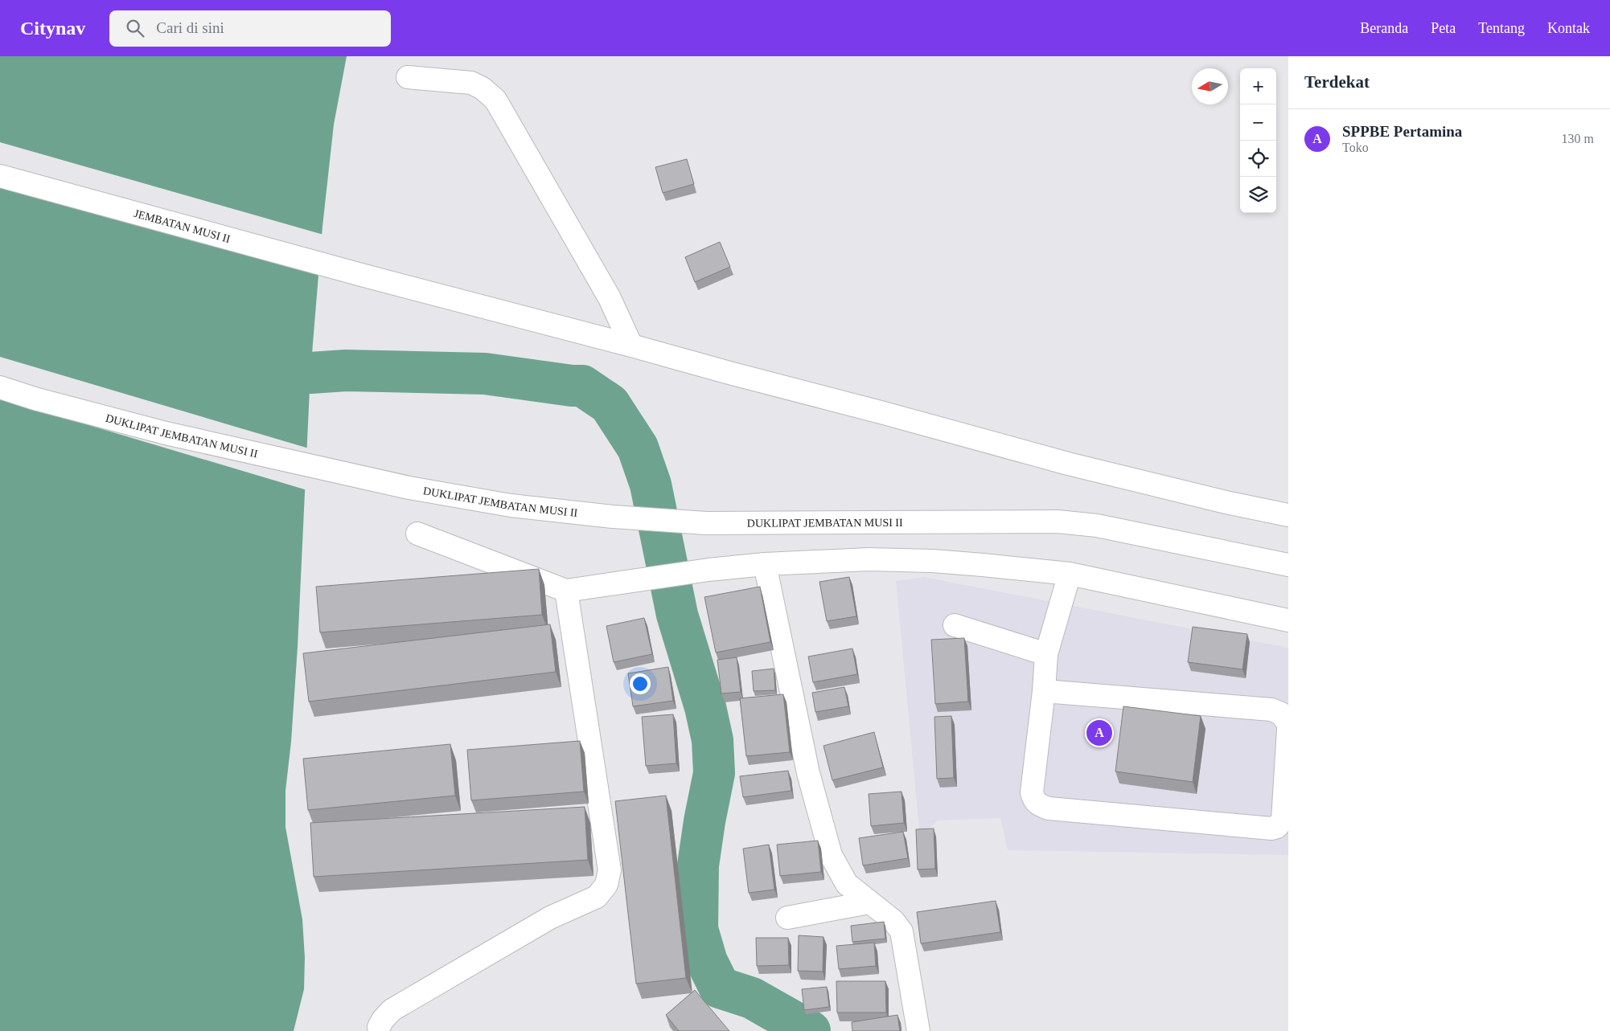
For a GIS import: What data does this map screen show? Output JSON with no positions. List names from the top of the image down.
{
  "streets": {
    "main road": ["JEMBATAN MUSI II", "DUKLIPAT JEMBATAN MUSI II"]
  },
  "north": "left",
  "page": {
    "header": "Citynav",
    "search": "Cari di sini",
    "nav": [
      "Beranda",
      "Peta",
      "Tentang",
      "Kontak"
    ],
    "heading": "Terdekat",
    "map_buttons": ["+", "−"],
    "list": [
      {
        "mark": "A",
        "name": "SPPBE Pertamina",
        "note": "Toko",
        "value": "130 m"
      }
    ],
    "pins": "A"
  }
}
